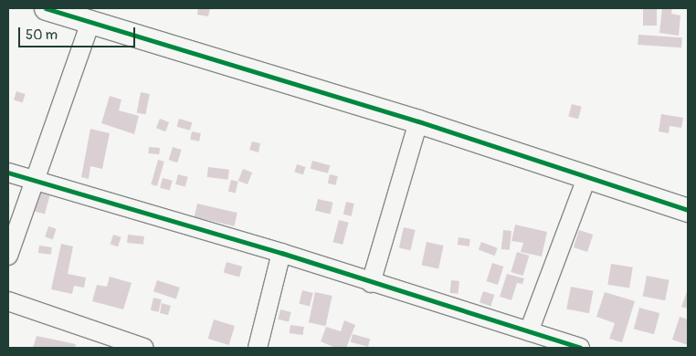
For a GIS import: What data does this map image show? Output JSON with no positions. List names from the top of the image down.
{
  "scale_bar": "50 m"
}
